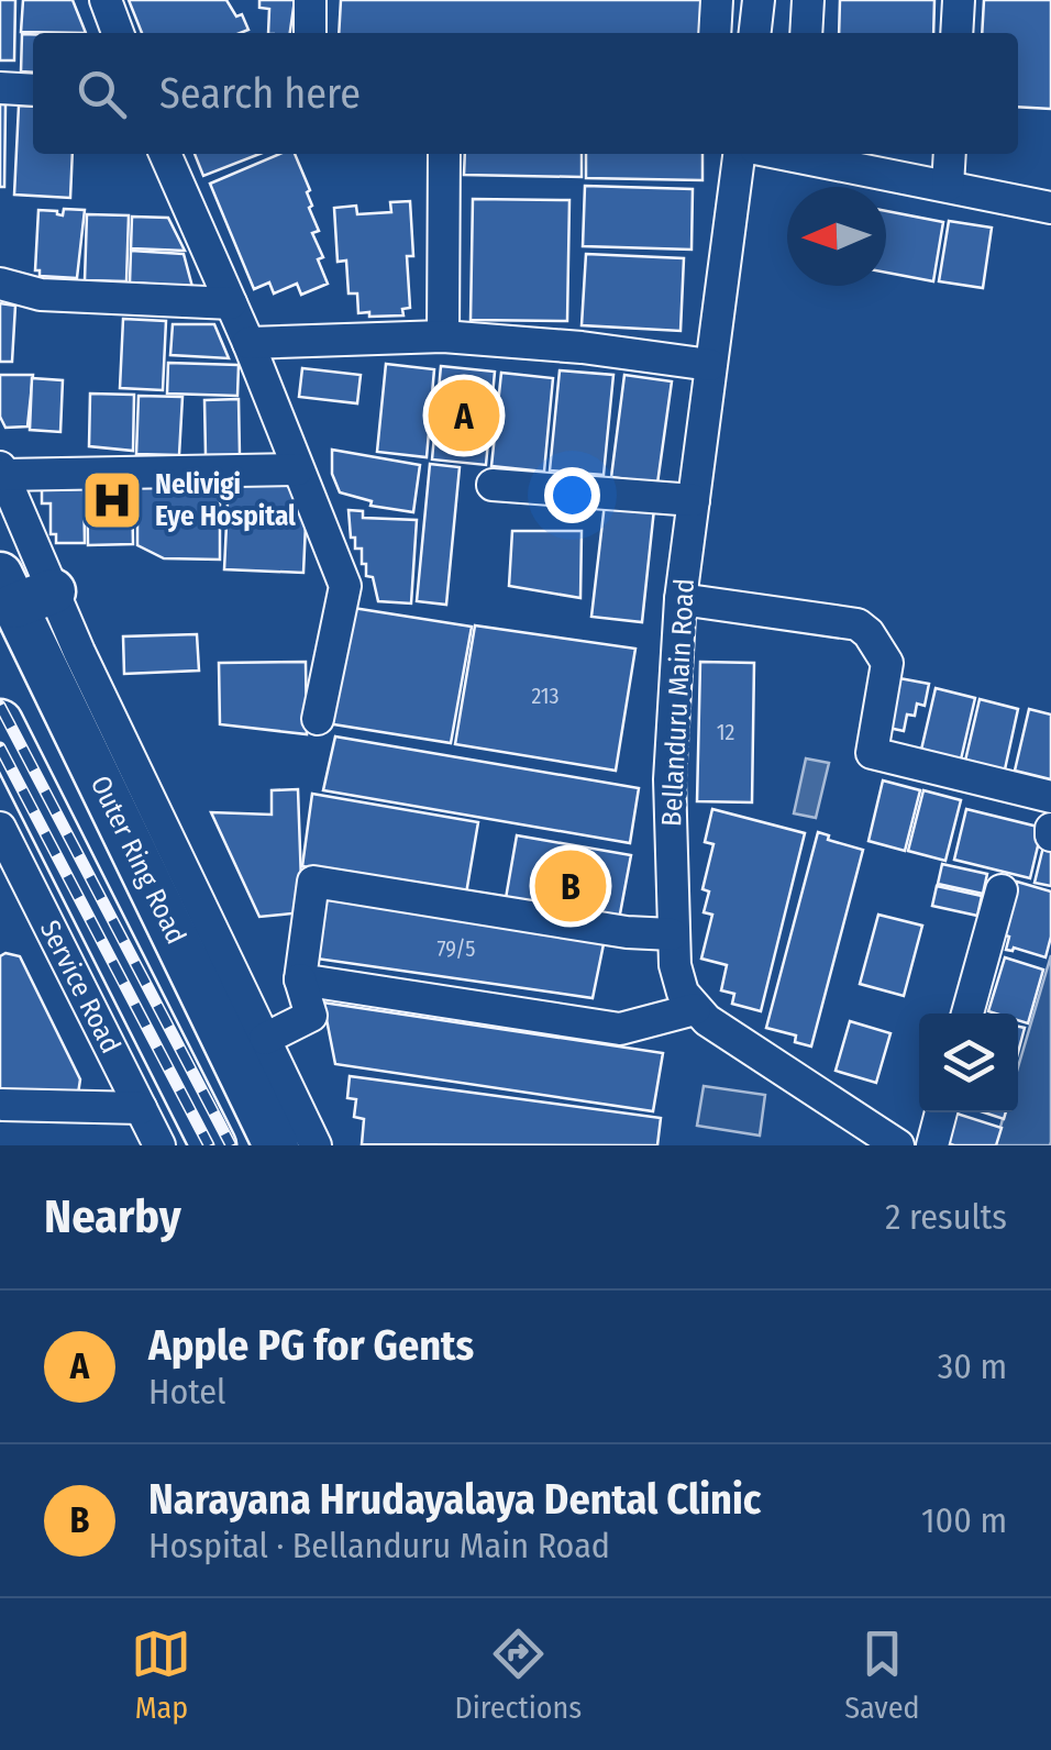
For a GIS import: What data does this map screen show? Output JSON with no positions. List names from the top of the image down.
{
  "streets": {
    "highway": ["Outer Ring Road"],
    "street": ["Bellanduru Main Road", "Service Road"]
  },
  "places": {
    "hospital": ["Nelivigi Eye Hospital"]
  },
  "house_numbers": ["213", "12", "79/5"],
  "north": "left",
  "page": {
    "search": "Search here",
    "pins": ["A", "B"],
    "heading": ["Nearby", "2 results"],
    "list": [
      {
        "mark": "A",
        "name": "Apple PG for Gents",
        "note": "Hotel",
        "value": "30 m"
      },
      {
        "mark": "B",
        "name": "Narayana Hrudayalaya Dental Clinic",
        "note": "Hospital · Bellanduru Main Road",
        "value": "100 m"
      }
    ],
    "nav": ["Map", "Directions", "Saved"]
  }
}
